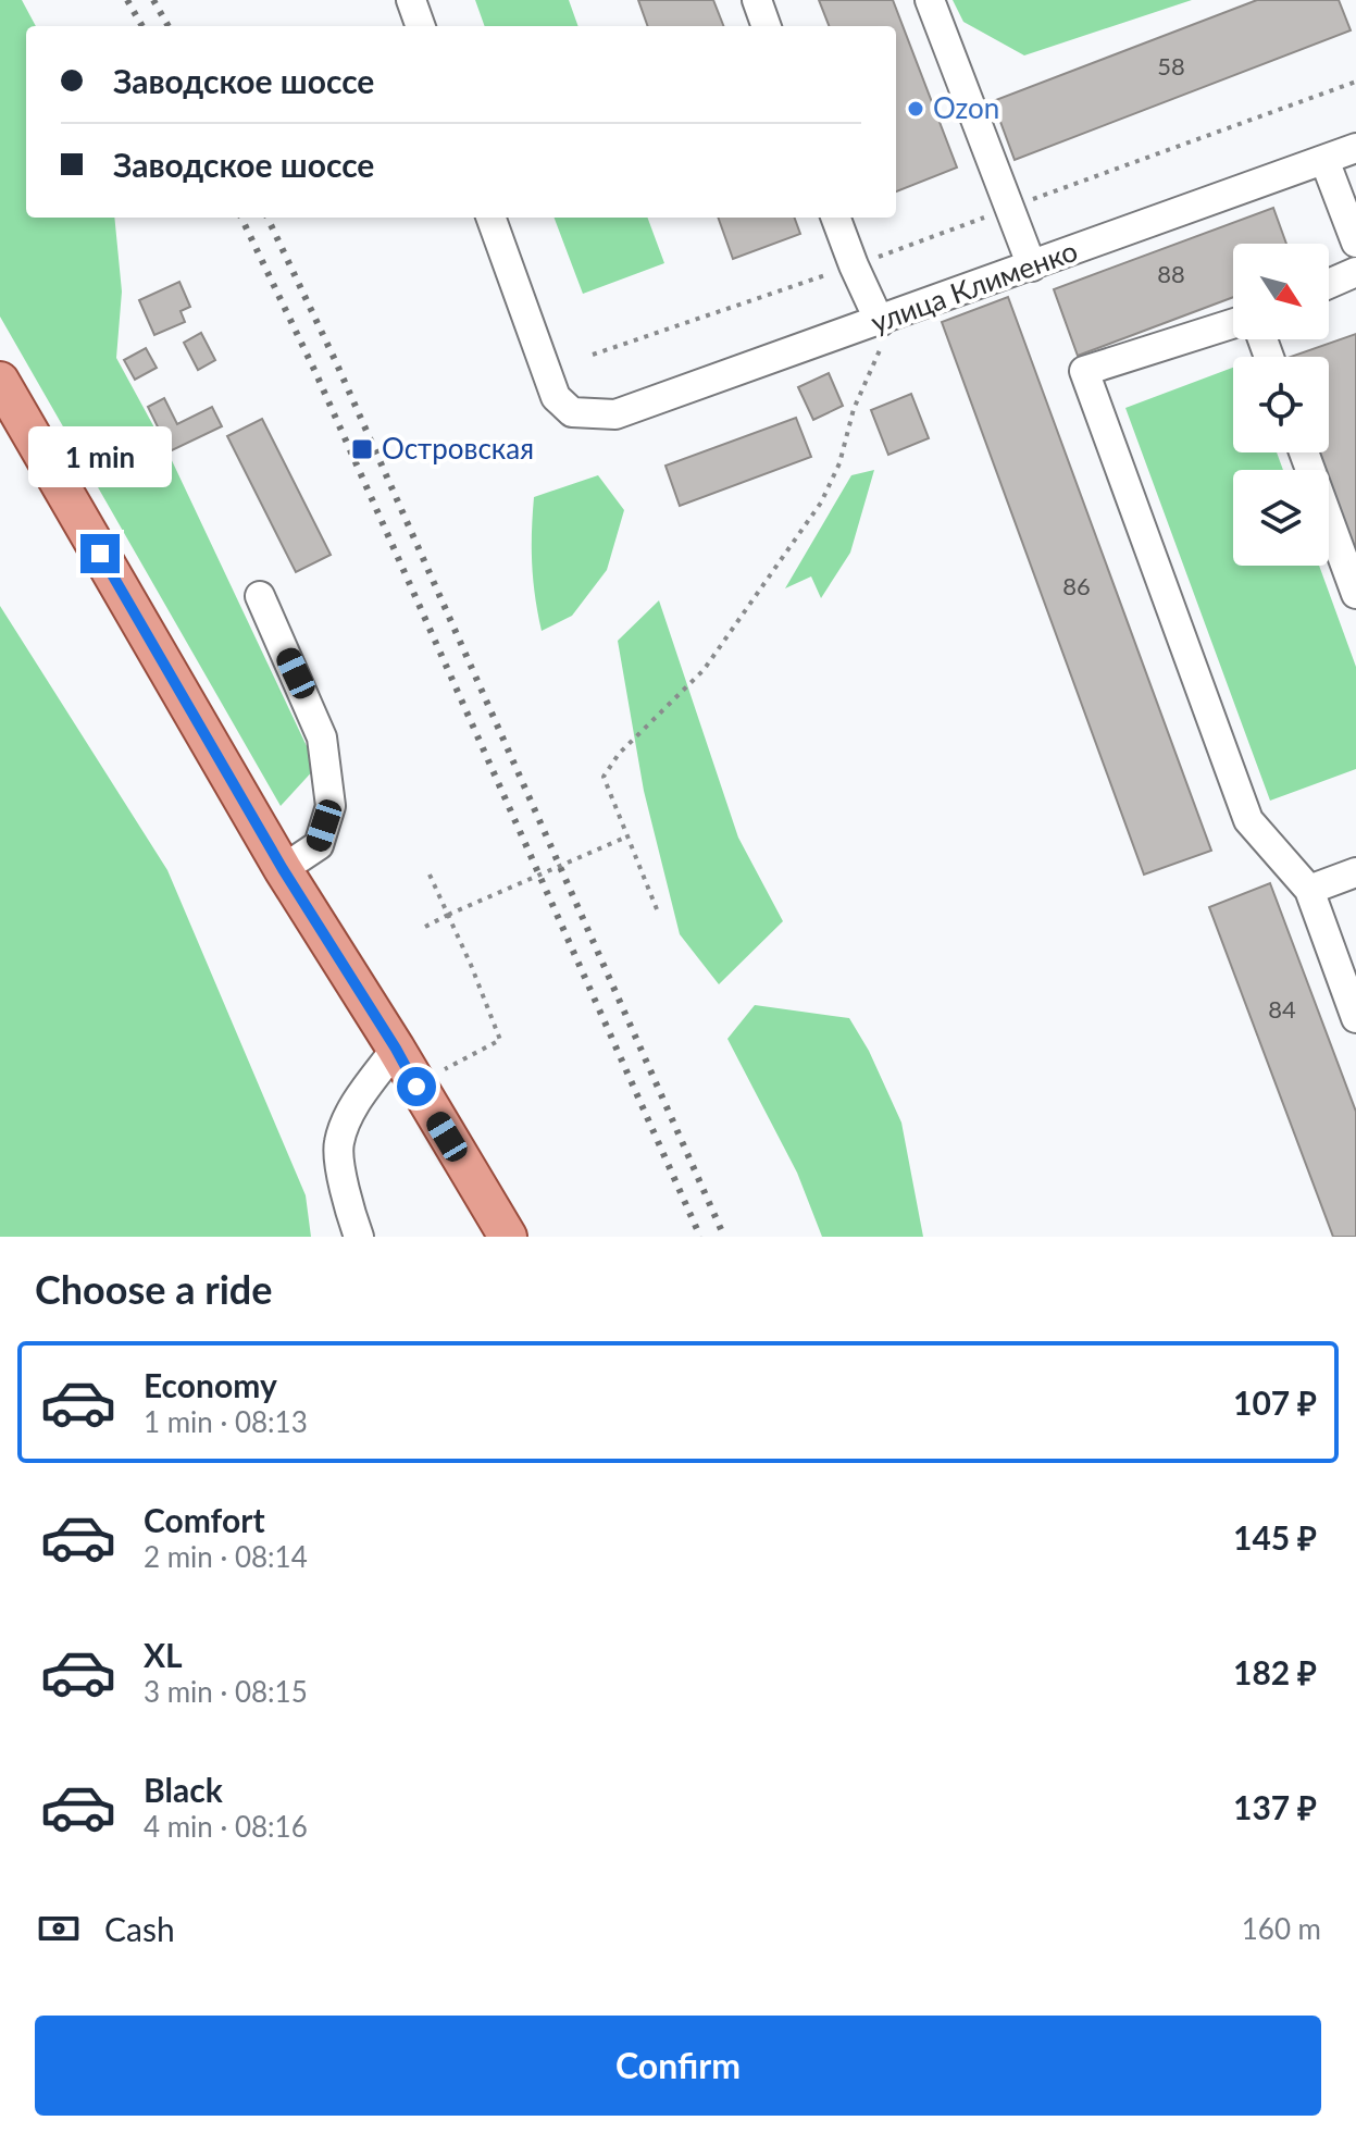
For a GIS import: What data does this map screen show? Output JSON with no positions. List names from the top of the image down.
{
  "streets": {
    "street": ["улица Клименко"]
  },
  "places": {
    "other": ["Ozon"],
    "transit": ["Островская"]
  },
  "house_numbers": [
    "58",
    "88",
    "86",
    "84"
  ],
  "north": "bottom right",
  "page": {
    "banner": ["Заводское шоссе", "Заводское шоссе"],
    "bubble": "1 min",
    "heading": "Choose a ride",
    "list": [
      {
        "name": "Economy",
        "note": "1 min · 08:13",
        "value": "107 ₽"
      },
      {
        "name": "Comfort",
        "note": "2 min · 08:14",
        "value": "145 ₽"
      },
      {
        "name": "XL",
        "note": "3 min · 08:15",
        "value": "182 ₽"
      },
      {
        "name": "Black",
        "note": "4 min · 08:16",
        "value": "137 ₽"
      }
    ],
    "pay": ["Cash", "160 m"],
    "buttons": "Confirm"
  }
}
